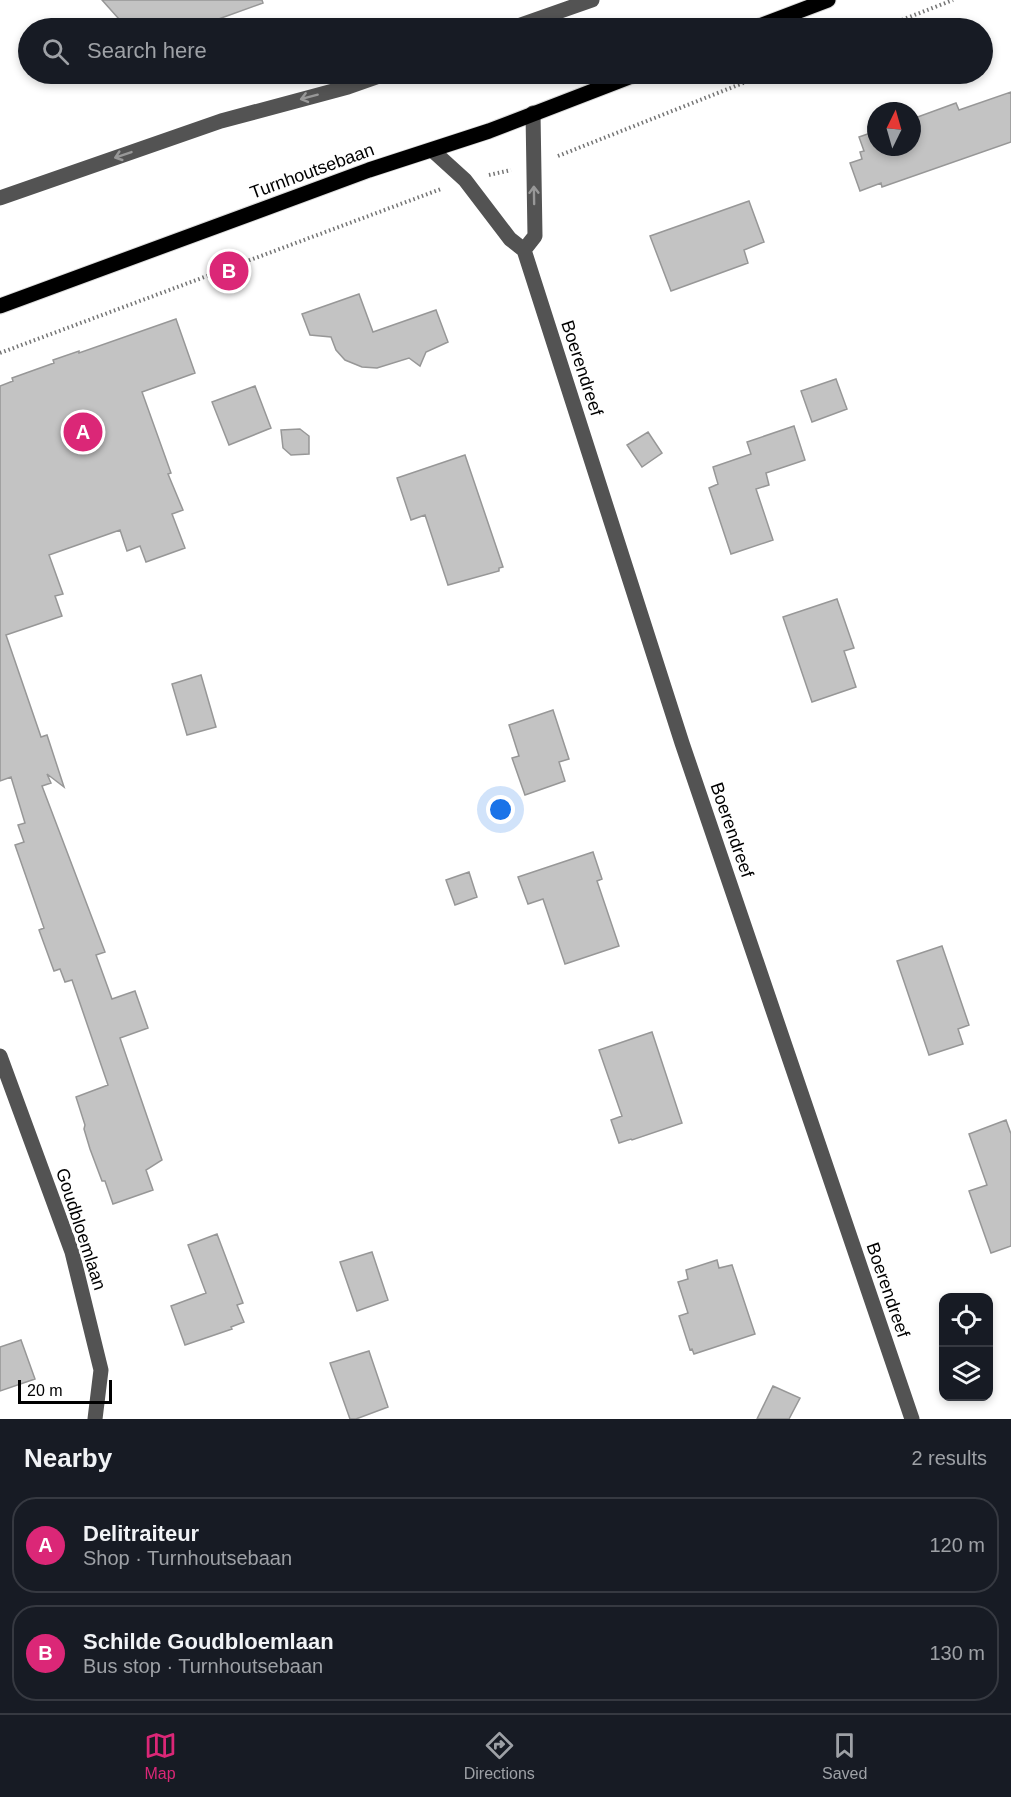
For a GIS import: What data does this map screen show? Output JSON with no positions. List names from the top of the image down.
{
  "streets": {
    "main road": ["Turnhoutsebaan"],
    "street": ["Boerendreef", "Goudbloemlaan"]
  },
  "crossings": [
    ["Turnhoutsebaan", "Boerendreef"]
  ],
  "scale_bar": "20 m",
  "north": "top",
  "page": {
    "search": "Search here",
    "pins": ["B", "A"],
    "scale": "20 m",
    "heading": ["Nearby", "2 results"],
    "list": [
      {
        "mark": "A",
        "name": "Delitraiteur",
        "note": "Shop · Turnhoutsebaan",
        "value": "120 m"
      },
      {
        "mark": "B",
        "name": "Schilde Goudbloemlaan",
        "note": "Bus stop · Turnhoutsebaan",
        "value": "130 m"
      }
    ],
    "nav": ["Map", "Directions", "Saved"]
  }
}
